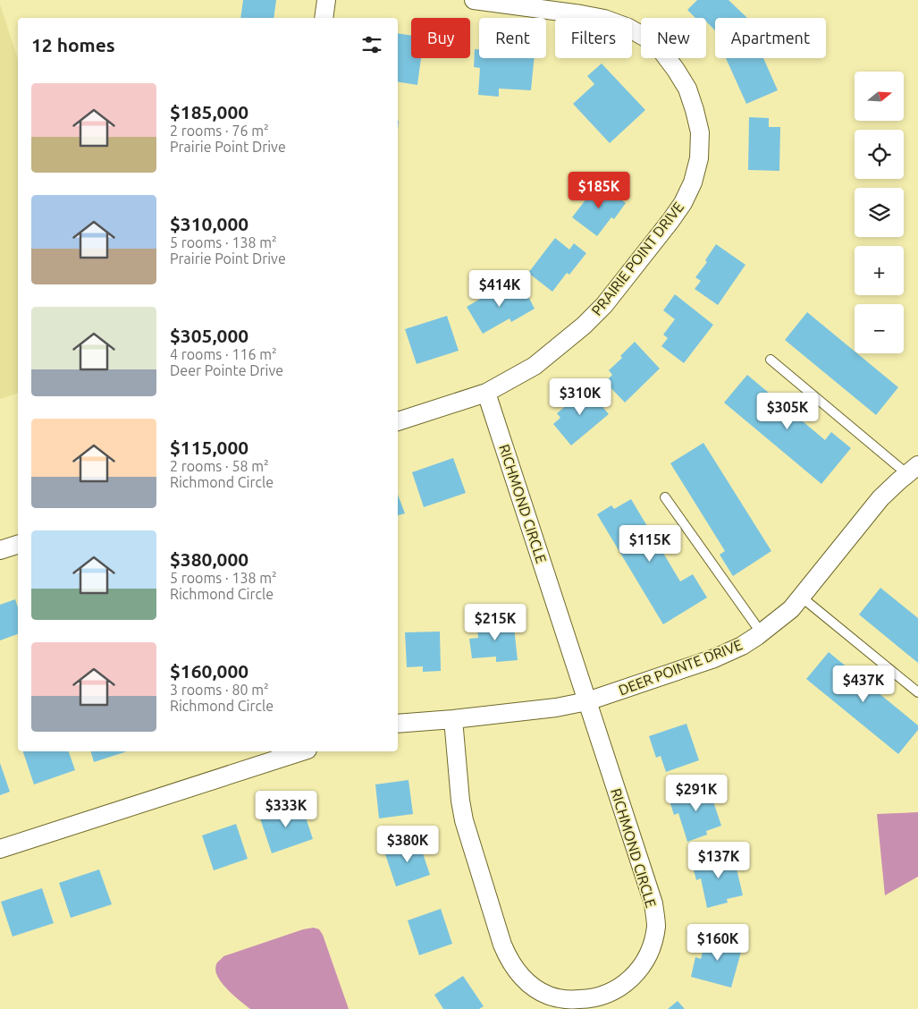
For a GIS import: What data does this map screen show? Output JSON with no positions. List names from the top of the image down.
{
  "streets": {
    "street": ["PRAIRIE POINT DRIVE", "RICHMOND CIRCLE", "DEER POINTE DRIVE"]
  },
  "crossings": [
    ["PRAIRIE POINT DRIVE", "RICHMOND CIRCLE"],
    ["RICHMOND CIRCLE", "DEER POINTE DRIVE"]
  ],
  "north": "right",
  "page": {
    "chip": [
      "Buy",
      "Rent",
      "Filters",
      "New",
      "Apartment"
    ],
    "heading": "12 homes",
    "map_buttons": ["+", "−"],
    "list": [
      {
        "name": "$185,000",
        "note": "2 rooms · 76 m² · Prairie Point Drive"
      },
      {
        "name": "$310,000",
        "note": "5 rooms · 138 m² · Prairie Point Drive"
      },
      {
        "name": "$305,000",
        "note": "4 rooms · 116 m² · Deer Pointe Drive"
      },
      {
        "name": "$115,000",
        "note": "2 rooms · 58 m² · Richmond Circle"
      },
      {
        "name": "$380,000",
        "note": "5 rooms · 138 m² · Richmond Circle"
      },
      {
        "name": "$160,000",
        "note": "3 rooms · 80 m² · Richmond Circle"
      }
    ],
    "price": [
      "$185K",
      "$414K",
      "$310K",
      "$305K",
      "$115K",
      "$215K",
      "$437K",
      "$291K",
      "$333K",
      "$380K",
      "$137K",
      "$160K"
    ]
  }
}
